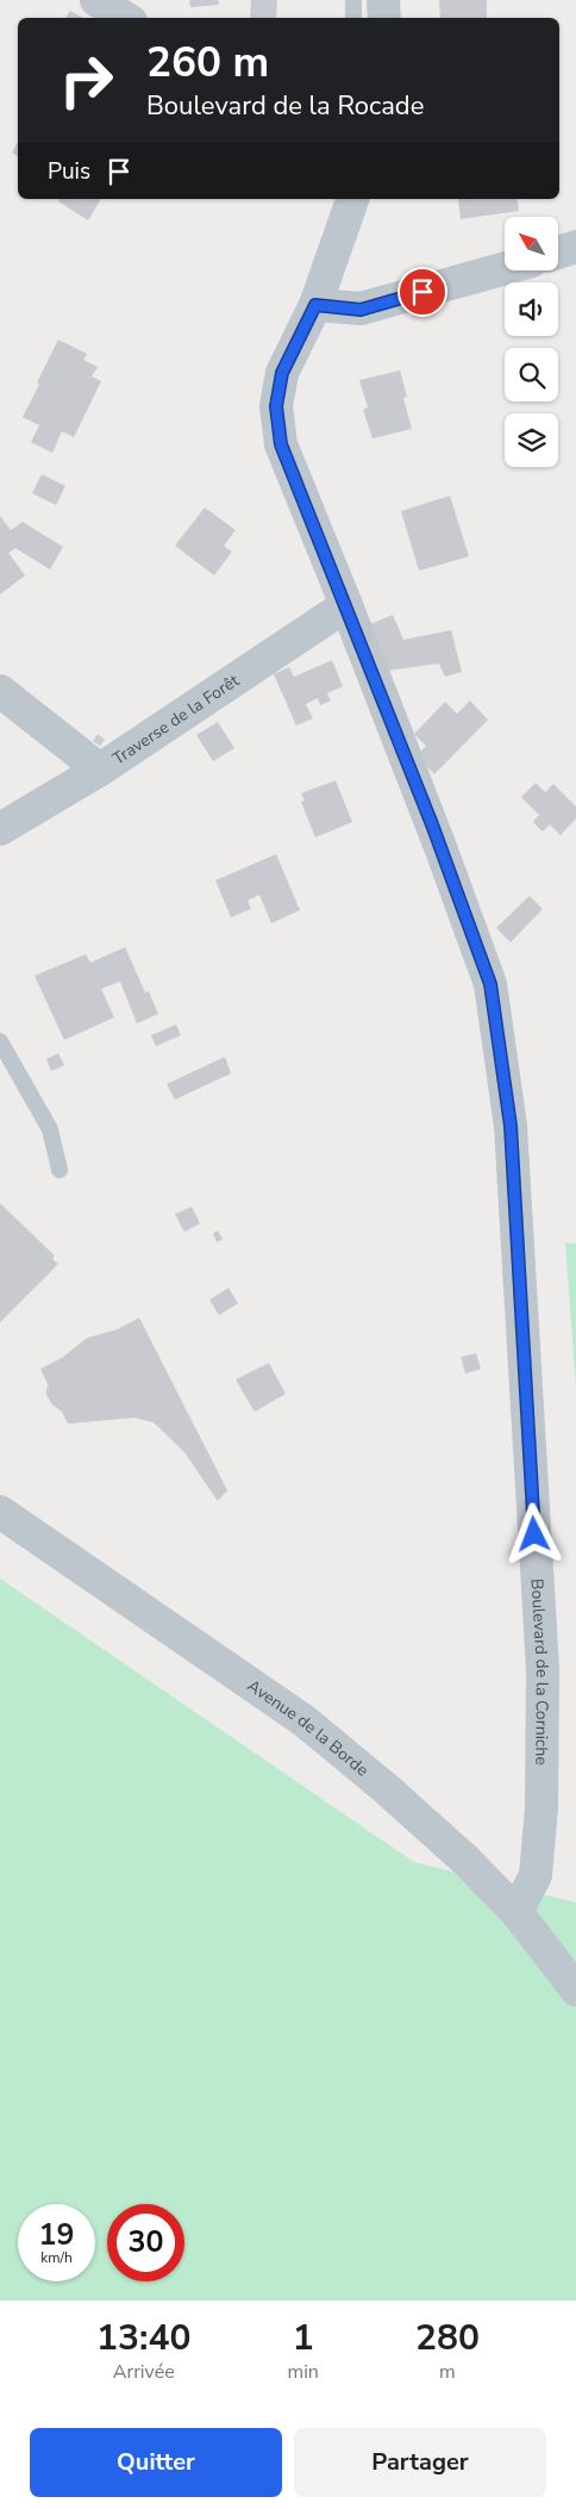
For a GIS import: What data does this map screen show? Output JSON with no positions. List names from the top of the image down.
{
  "streets": {
    "street": ["Traverse de la Forêt", "Boulevard de la Corniche", "Avenue de la Borde"]
  },
  "crossings": [
    ["Traverse de la Forêt", "Boulevard de la Corniche"],
    ["Boulevard de la Corniche", "Avenue de la Borde"]
  ],
  "north": "top left",
  "page": {
    "turn": ["260 m", "Boulevard de la Rocade"],
    "then": "Puis",
    "speed": "19 km/h",
    "limit": "30",
    "eta": [
      "13:40",
      "Arrivée",
      "1",
      "min",
      "280",
      "m"
    ],
    "buttons": ["Quitter", "Partager"]
  }
}
